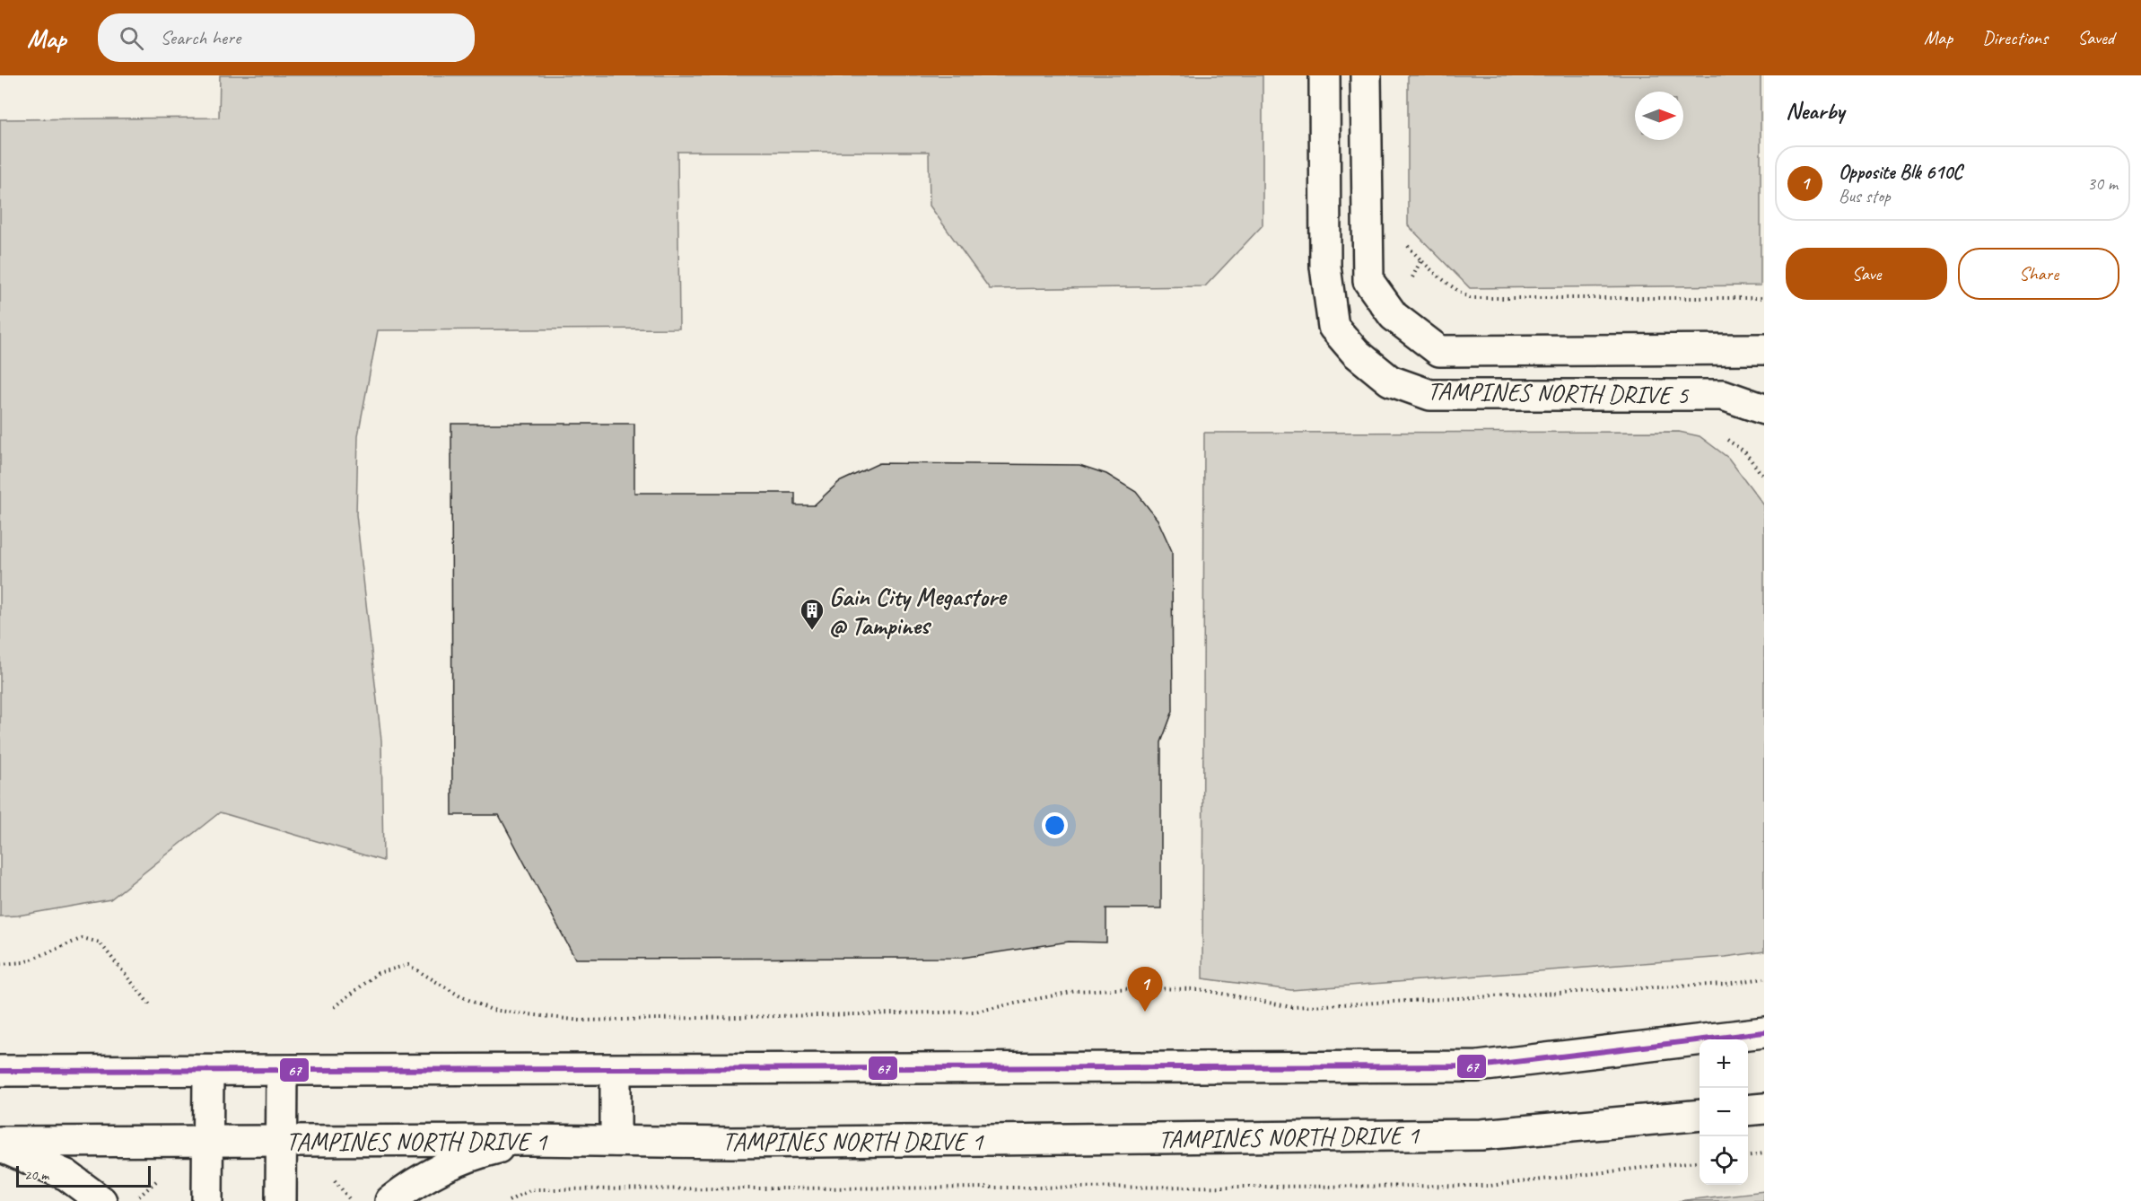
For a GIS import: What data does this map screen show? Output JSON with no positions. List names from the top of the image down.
{
  "streets": {
    "street": ["TAMPINES NORTH DRIVE 5", "TAMPINES NORTH DRIVE 1"]
  },
  "places": {
    "building": ["Gain City Megastore @ Tampines"]
  },
  "lines": ["transit line 67"],
  "scale_bar": "20 m",
  "north": "right",
  "page": {
    "header": "Map",
    "search": "Search here",
    "nav": ["Map", "Directions", "Saved"],
    "heading": "Nearby",
    "list": [
      {
        "mark": "1",
        "name": "Opposite Blk 610C",
        "note": "Bus stop",
        "value": "30 m"
      }
    ],
    "buttons": ["Save", "Share"],
    "pins": "1",
    "map_buttons": ["+", "−"],
    "scale": "20 m"
  }
}
